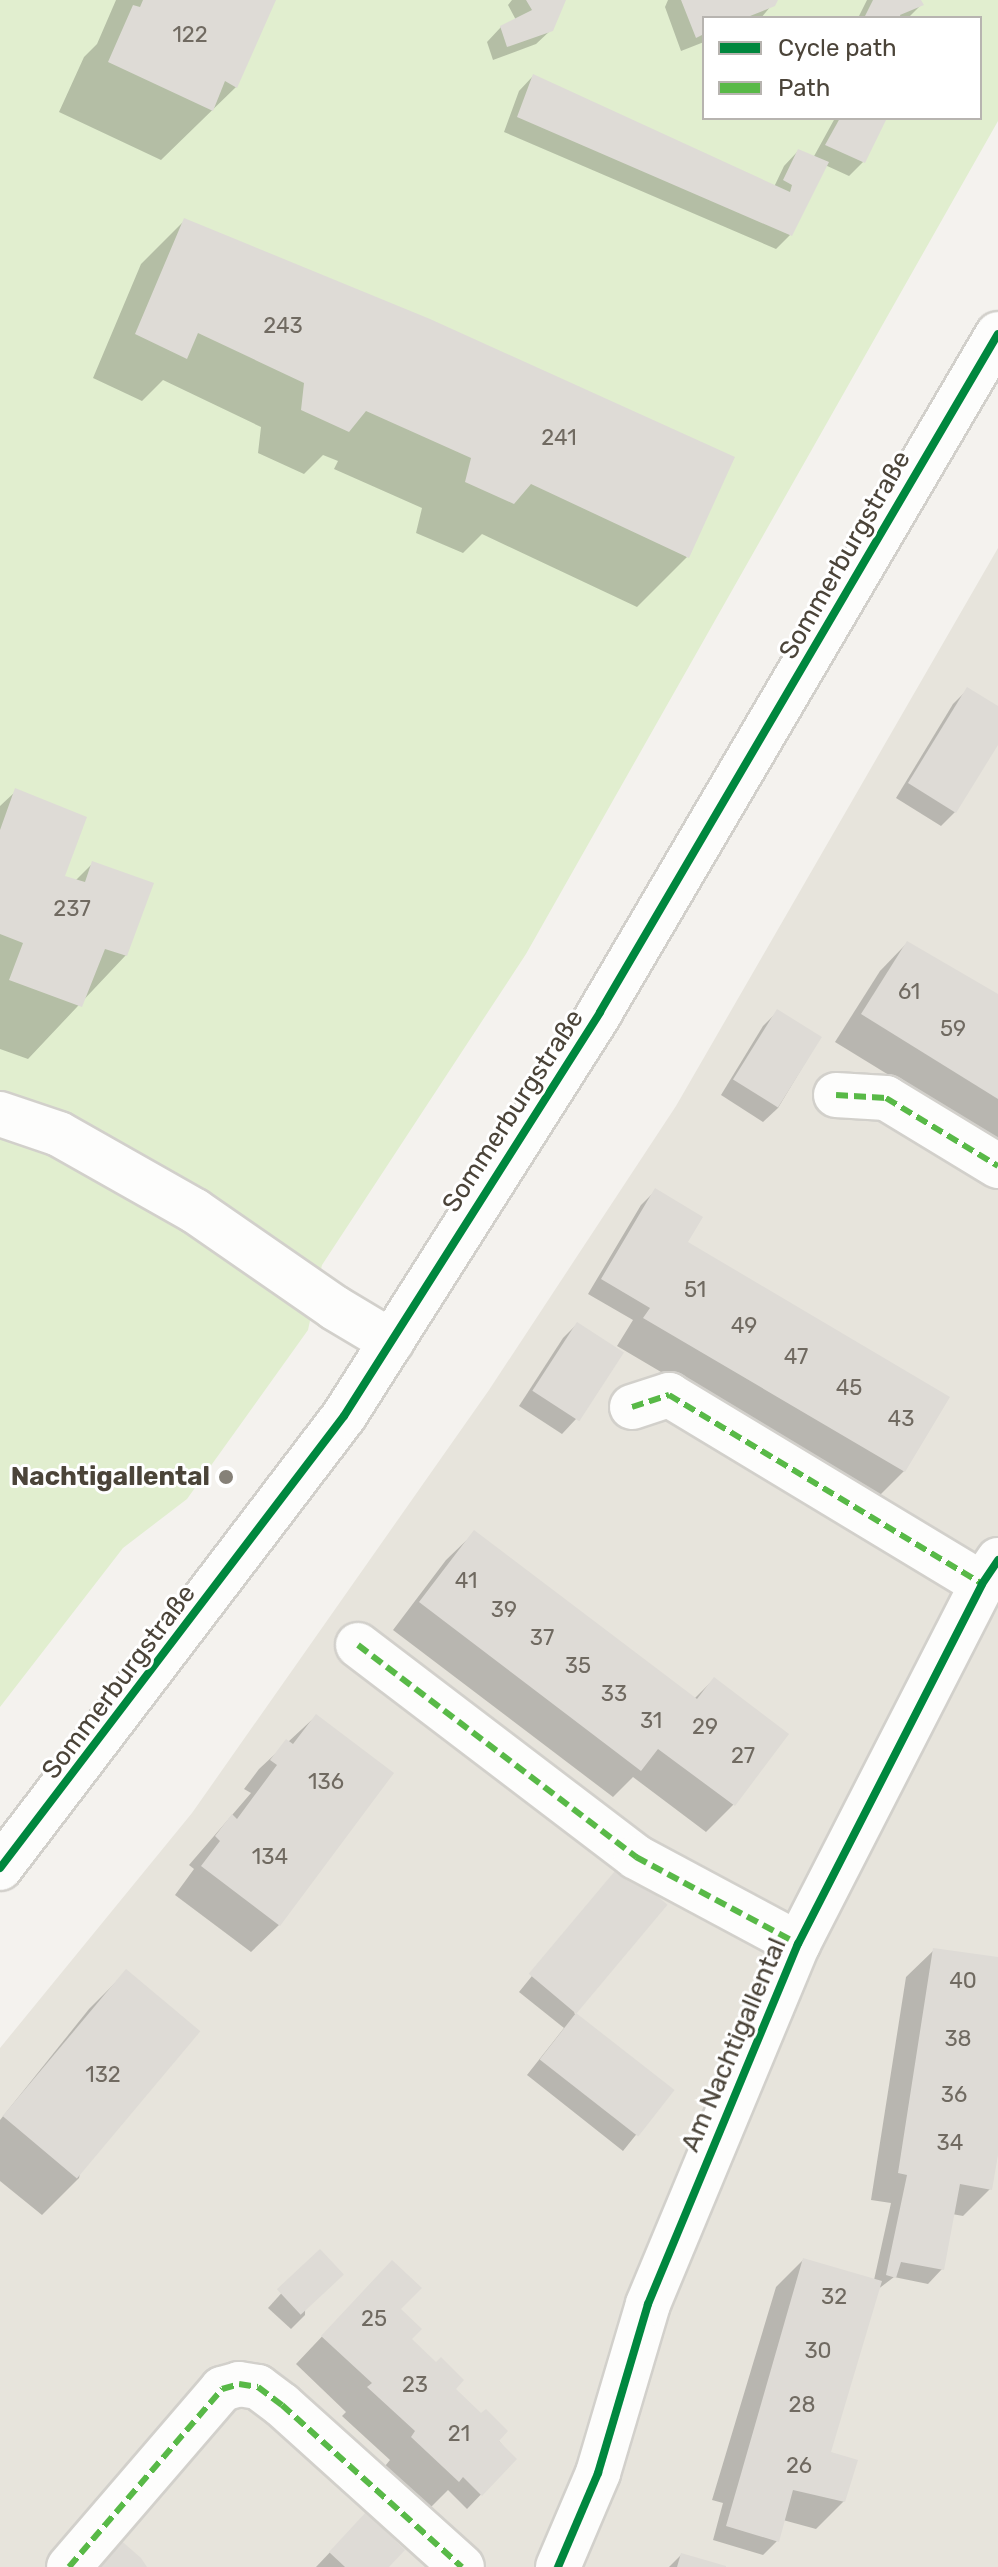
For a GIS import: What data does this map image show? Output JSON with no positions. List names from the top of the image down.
{
  "streets": {
    "street": ["Sommerburgstraße", "Am Nachtigallental"]
  },
  "places": ["Nachtigallental"],
  "house_numbers": [
    "122",
    "243",
    "241",
    "237",
    "61",
    "59",
    "51",
    "49",
    "47",
    "45",
    "43",
    "41",
    "39",
    "37",
    "35",
    "33",
    "31",
    "29",
    "27",
    "136",
    "134",
    "40",
    "38",
    "132",
    "36",
    "34",
    "32",
    "25",
    "30",
    "23",
    "28",
    "21",
    "26"
  ],
  "legend": ["Cycle path", "Path"]
}
